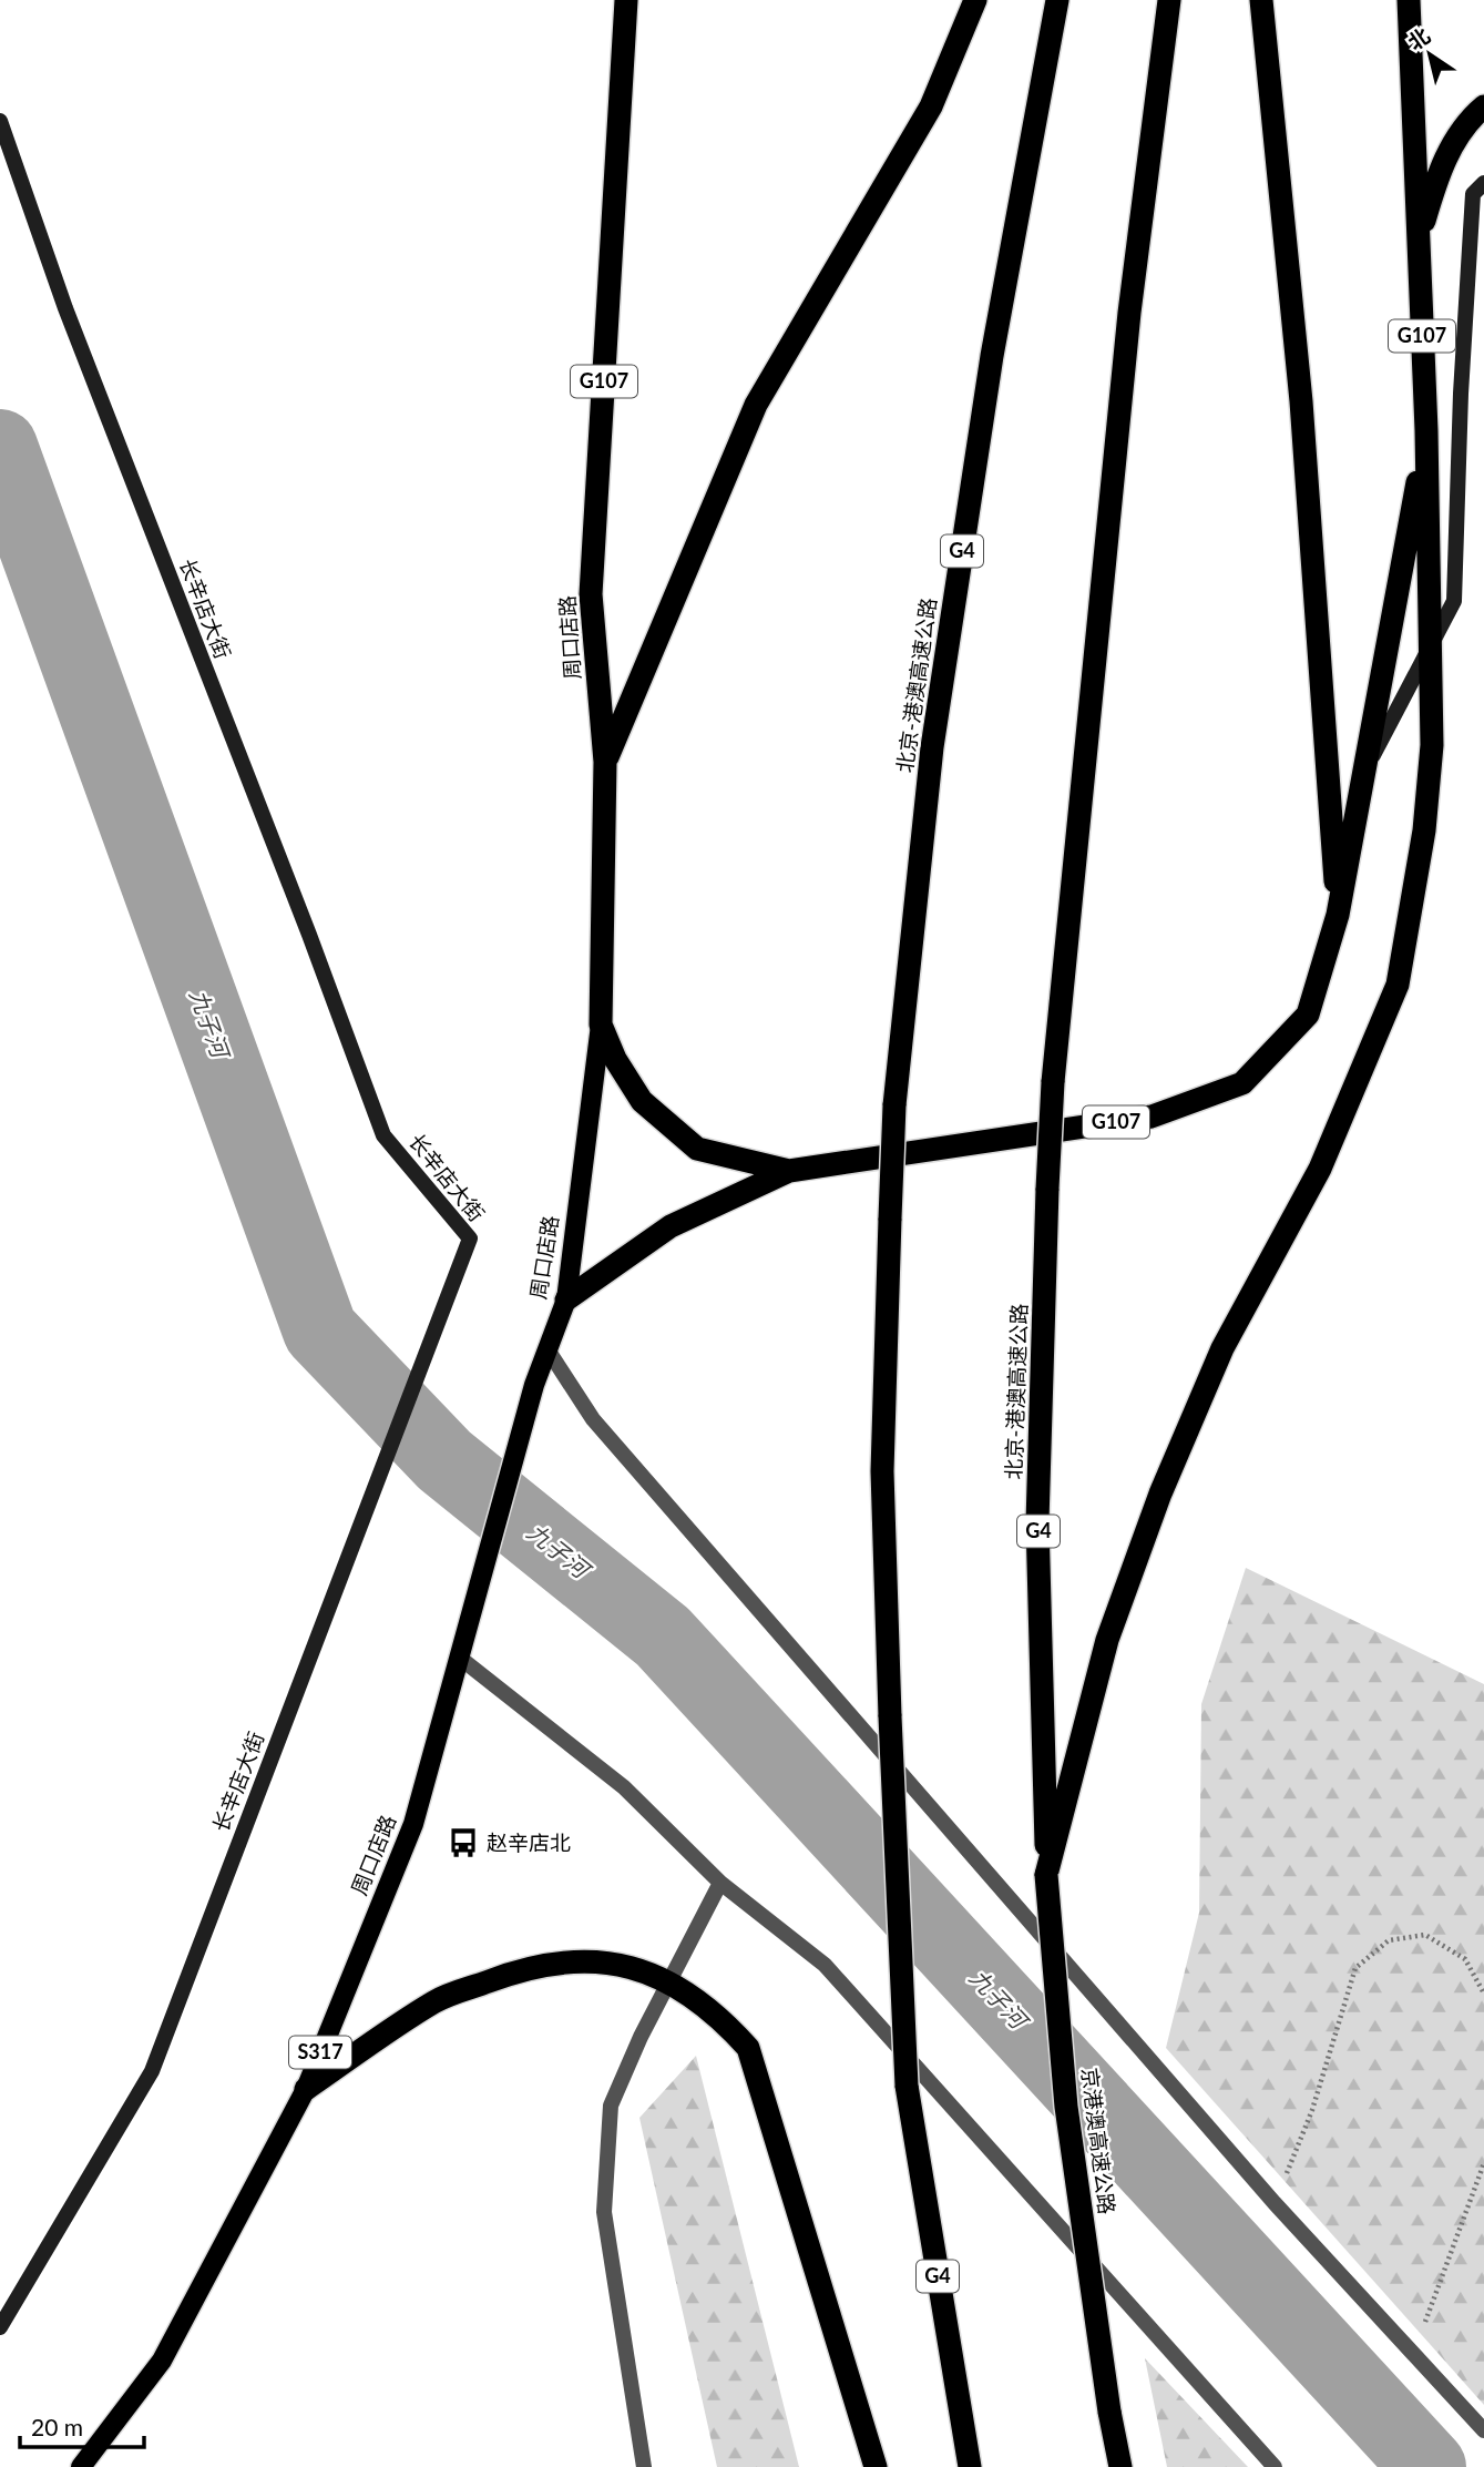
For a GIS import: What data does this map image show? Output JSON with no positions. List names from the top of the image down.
{
  "streets": {
    "highway": [
      "G107",
      "G4",
      "周口店路",
      "北京-港澳高速公路",
      "京港澳高速公路"
    ],
    "main road": ["S317"],
    "street": ["长辛店大街"]
  },
  "crossings": [
    ["G107", "周口店路"],
    ["北京-港澳高速公路", "京港澳高速公路"]
  ],
  "water": ["九子河"],
  "places": {
    "bus stop": ["赵辛店北"]
  },
  "scale_bar": "20 m",
  "north": "top left"
}
